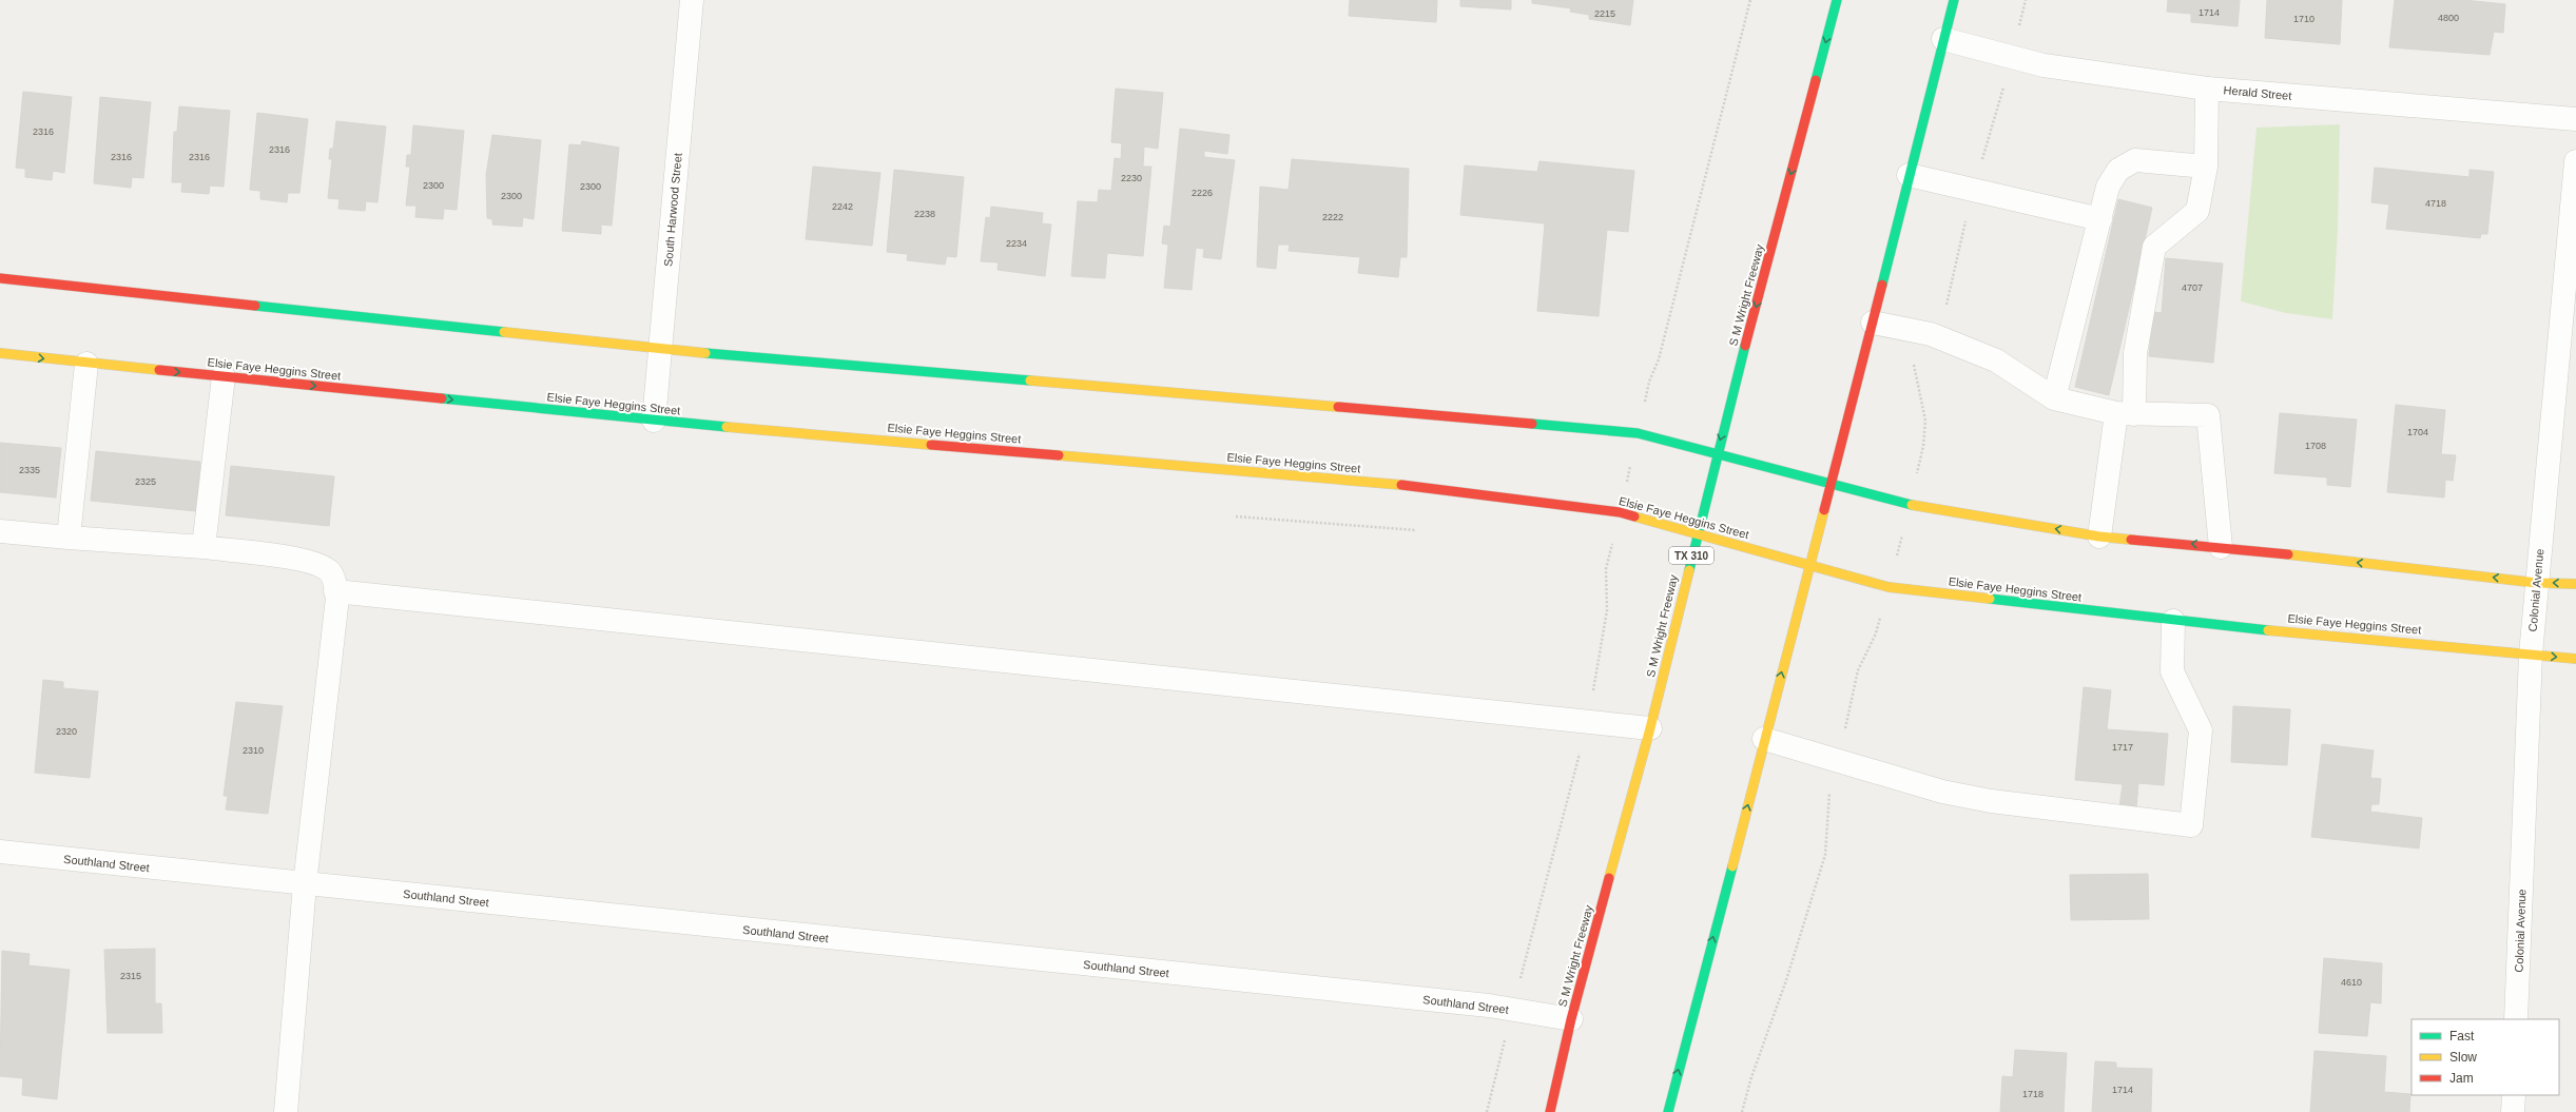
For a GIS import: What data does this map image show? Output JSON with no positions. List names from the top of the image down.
{
  "streets": {
    "main road": ["S M Wright Freeway", "Elsie Faye Heggins Street", "TX 310"],
    "street": [
      "Herald Street",
      "South Harwood Street",
      "Colonial Avenue",
      "Southland Street"
    ]
  },
  "crossings": [
    ["South Harwood Street", "Elsie Faye Heggins Street"],
    ["S M Wright Freeway", "Elsie Faye Heggins Street"],
    ["S M Wright Freeway", "Southland Street"],
    ["Elsie Faye Heggins Street", "Colonial Avenue"]
  ],
  "one_way": ["S M Wright Freeway"],
  "house_numbers": [
    "1714",
    "2215",
    "4800",
    "1710",
    "2316",
    "2316",
    "2316",
    "2316",
    "2230",
    "2300",
    "2300",
    "2226",
    "2300",
    "4718",
    "2242",
    "2238",
    "2222",
    "2234",
    "4707",
    "1704",
    "1708",
    "2335",
    "2325",
    "2320",
    "1717",
    "2310",
    "2315",
    "4610",
    "1714",
    "1718"
  ],
  "legend": ["Fast", "Slow", "Jam"]
}
